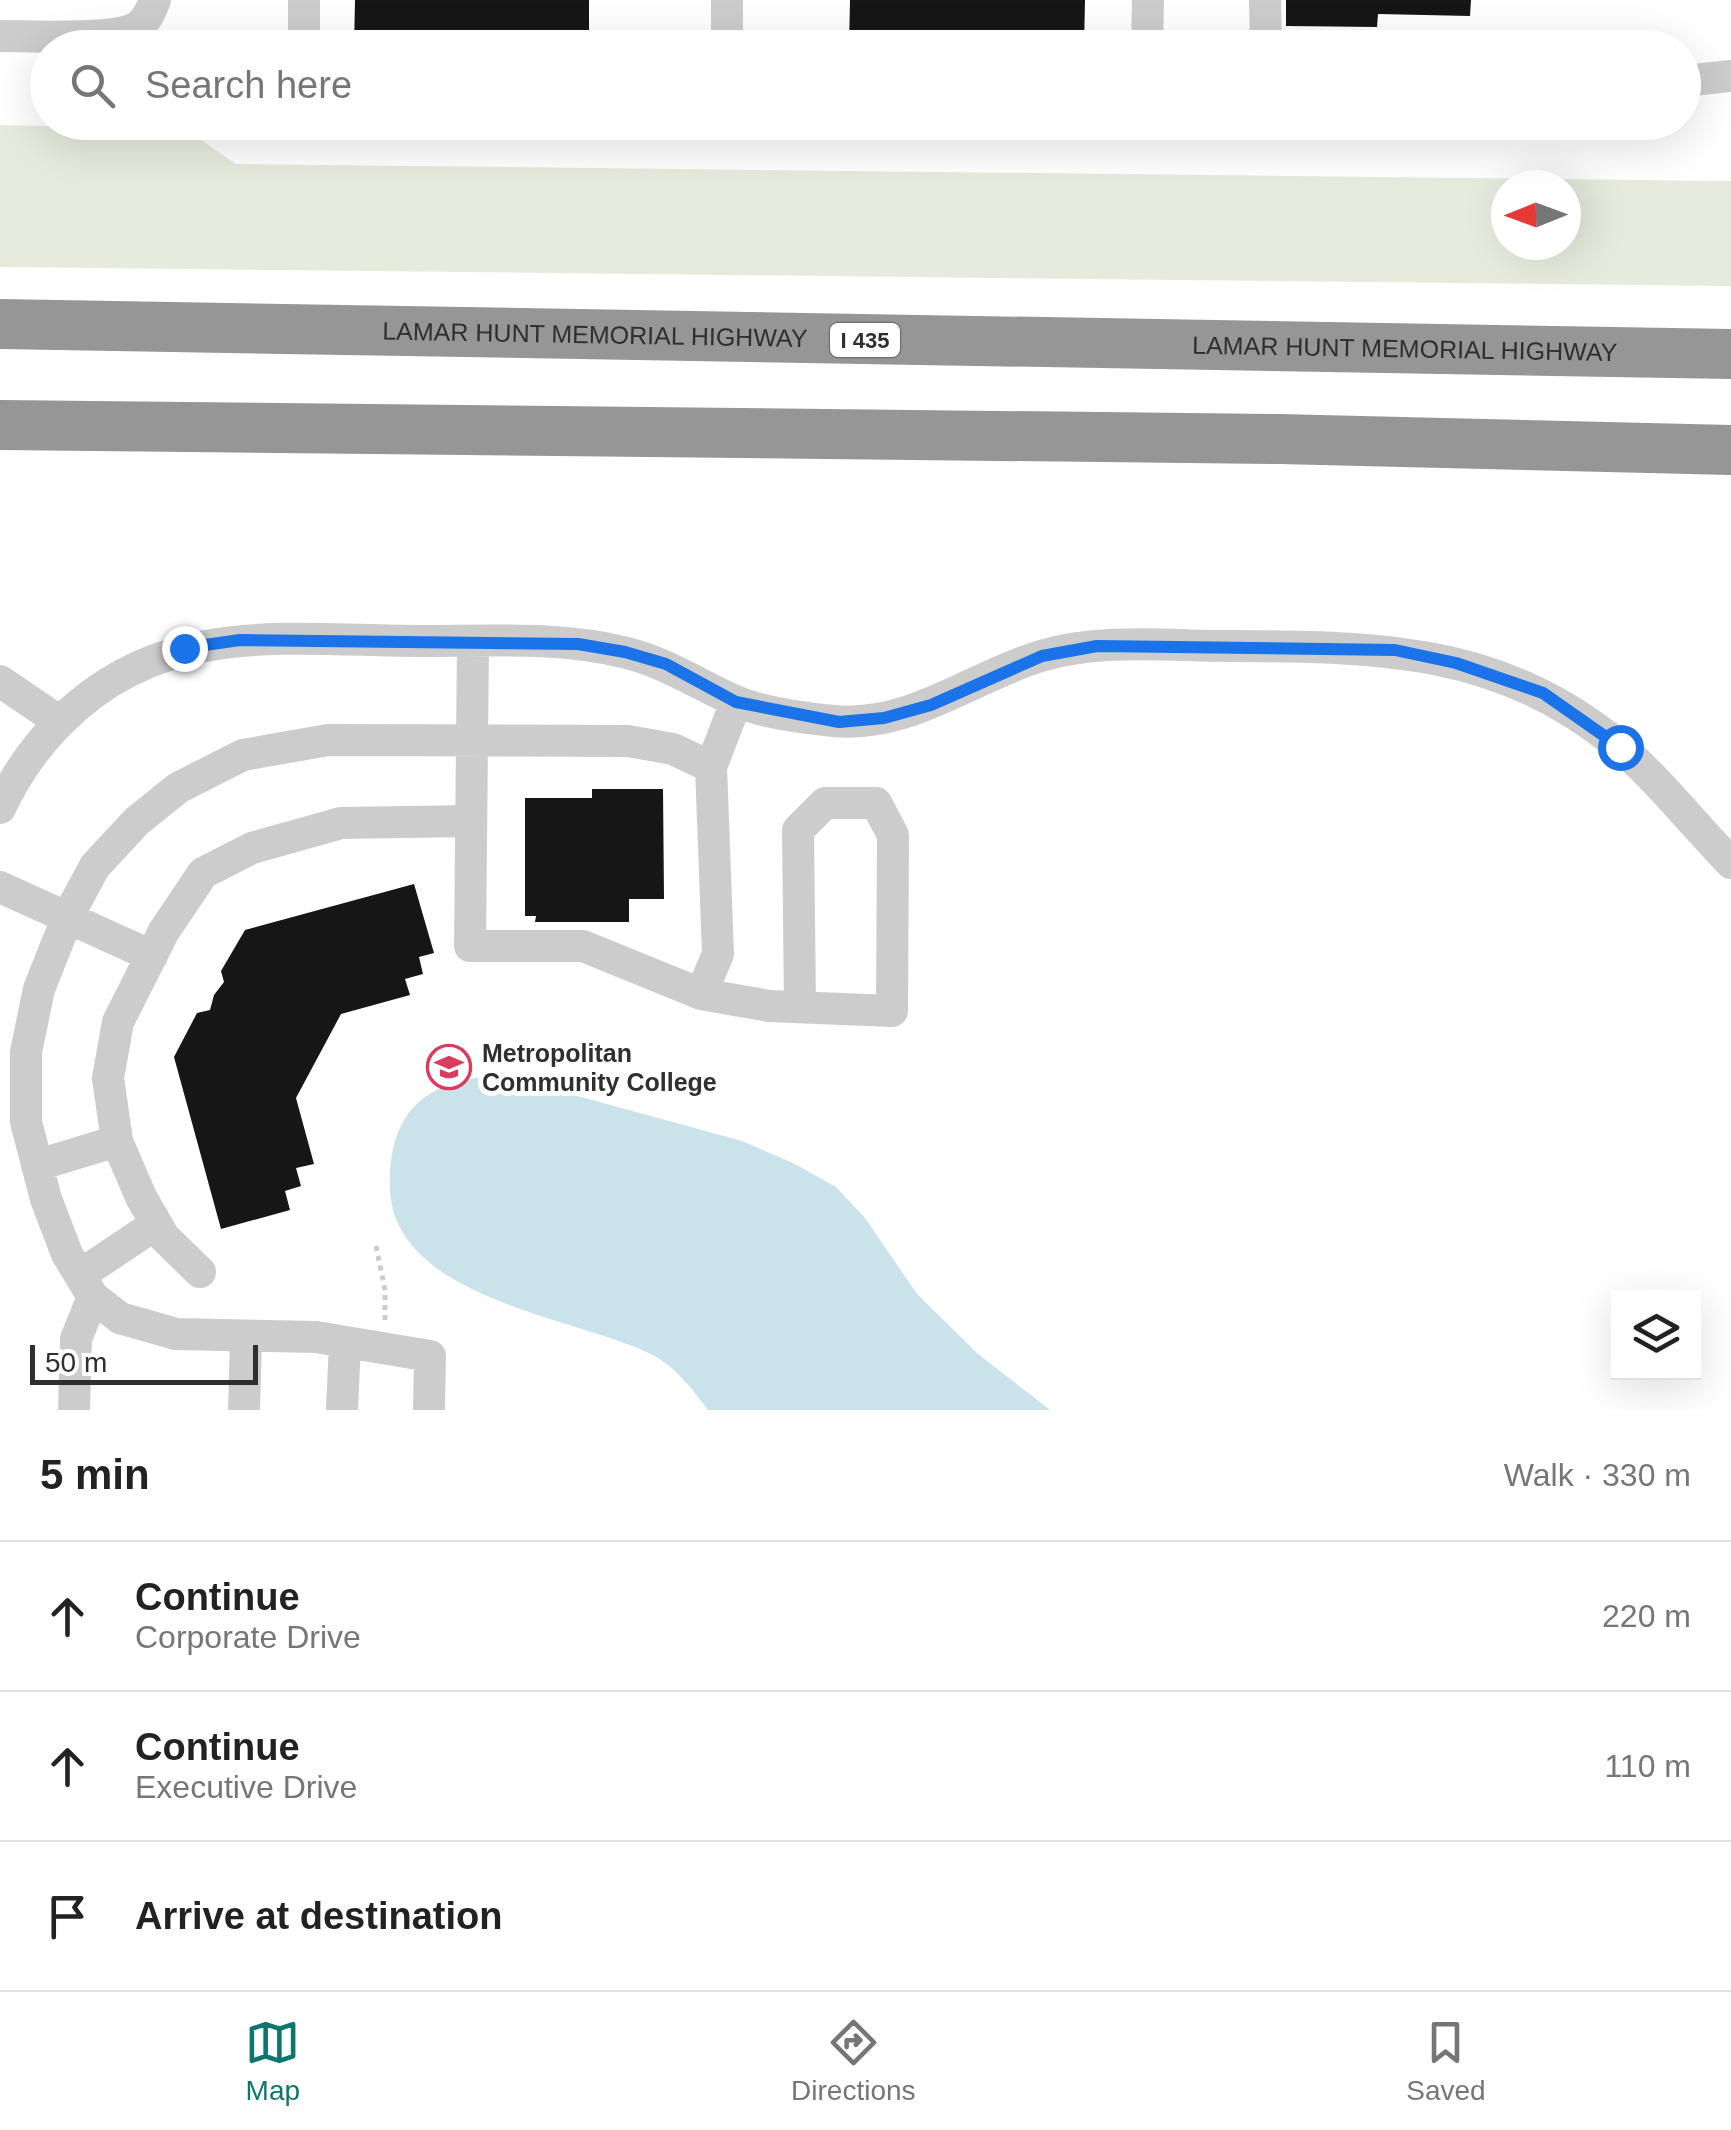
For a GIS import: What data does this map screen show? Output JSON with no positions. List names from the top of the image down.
{
  "streets": {
    "highway": ["LAMAR HUNT MEMORIAL HIGHWAY", "I 435"]
  },
  "places": {
    "school or university": ["Metropolitan Community College"]
  },
  "scale_bar": "50 m",
  "north": "left",
  "page": {
    "search": "Search here",
    "scale": "50 m",
    "heading": ["5 min", "Walk · 330 m"],
    "list": [
      ["Continue", "Corporate Drive", "220 m"],
      ["Continue", "Executive Drive", "110 m"],
      "Arrive at destination"
    ],
    "nav": ["Map", "Directions", "Saved"]
  }
}
